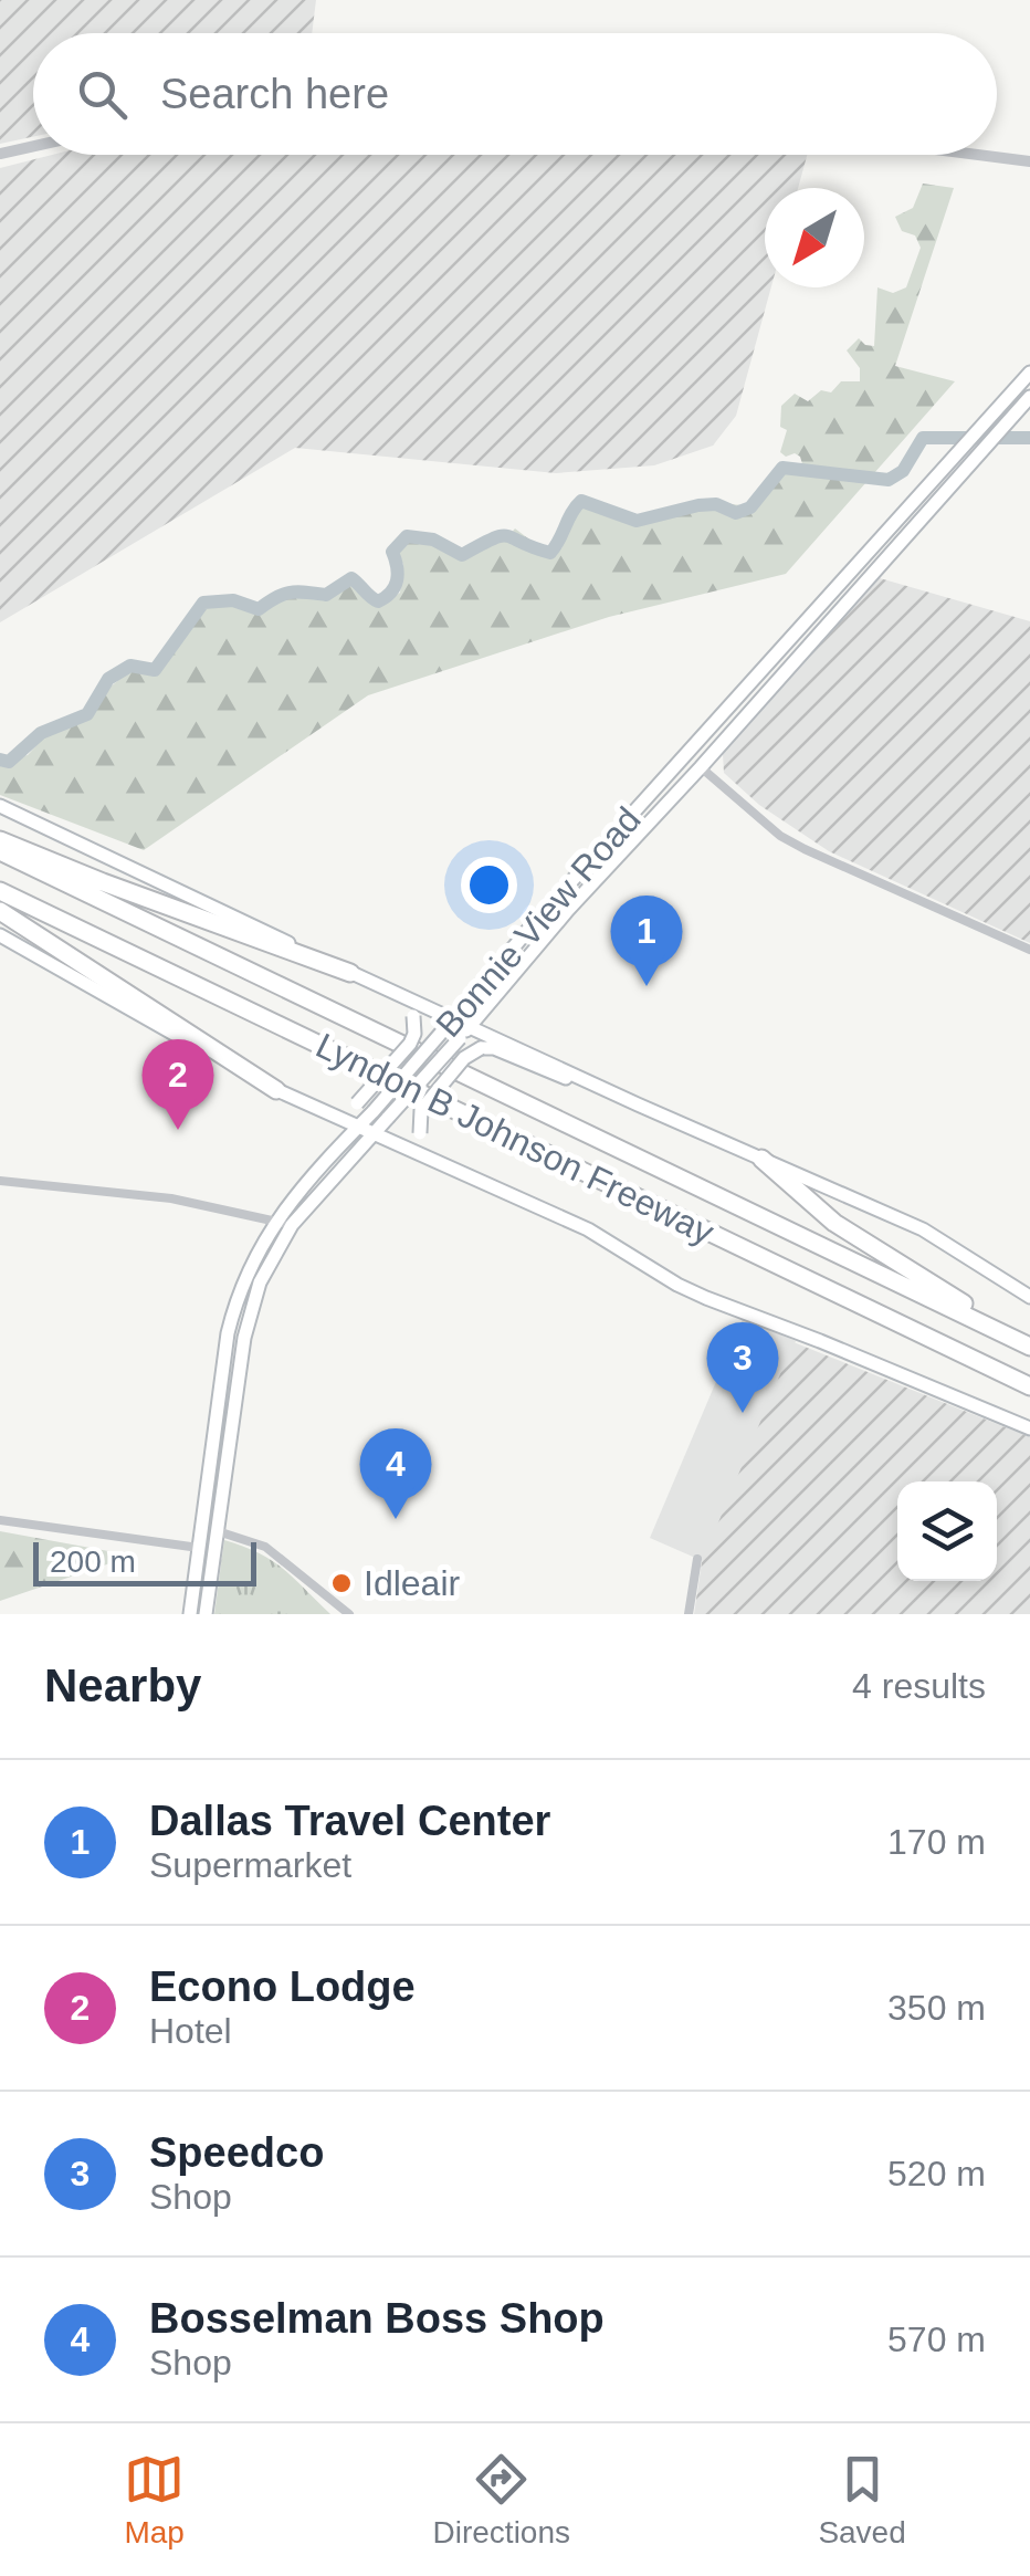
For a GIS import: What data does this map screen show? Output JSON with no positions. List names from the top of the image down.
{
  "streets": {
    "highway": ["Lyndon B Johnson Freeway"],
    "main road": ["Bonnie View Road"]
  },
  "crossings": [
    ["Bonnie View Road", "Lyndon B Johnson Freeway"]
  ],
  "places": ["Idleair"],
  "scale_bar": "200 m",
  "north": "bottom left",
  "page": {
    "search": "Search here",
    "pins": [
      "1",
      "2",
      "3",
      "4"
    ],
    "scale": "200 m",
    "heading": ["Nearby", "4 results"],
    "list": [
      {
        "mark": "1",
        "name": "Dallas Travel Center",
        "note": "Supermarket",
        "value": "170 m"
      },
      {
        "mark": "2",
        "name": "Econo Lodge",
        "note": "Hotel",
        "value": "350 m"
      },
      {
        "mark": "3",
        "name": "Speedco",
        "note": "Shop",
        "value": "520 m"
      },
      {
        "mark": "4",
        "name": "Bosselman Boss Shop",
        "note": "Shop",
        "value": "570 m"
      }
    ],
    "nav": ["Map", "Directions", "Saved"]
  }
}
